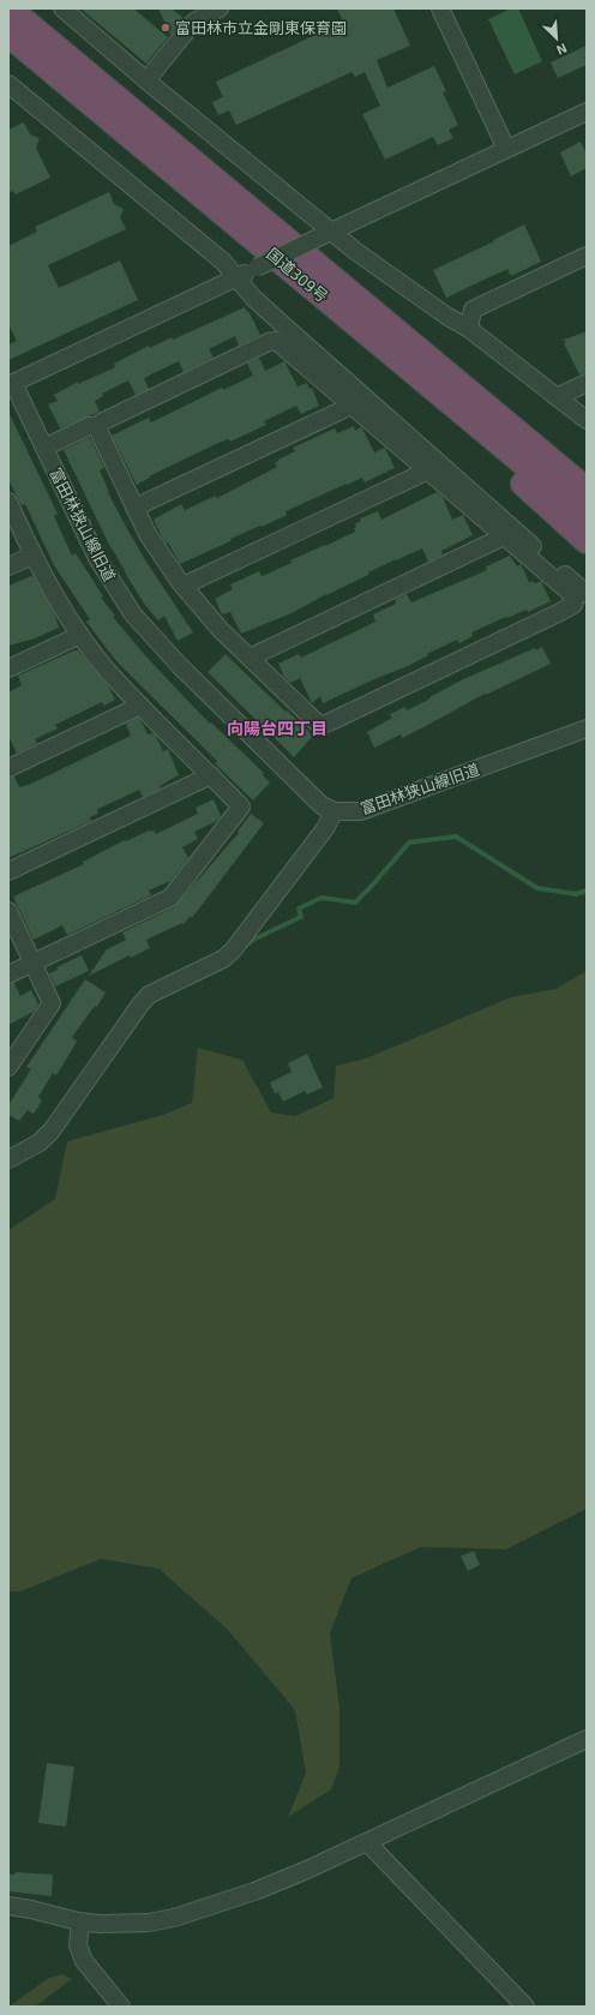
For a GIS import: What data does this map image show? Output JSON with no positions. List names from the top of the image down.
{
  "streets": {
    "highway": ["国道309号"],
    "street": ["富田林狭山線旧道"]
  },
  "districts": ["向陽台四丁目"],
  "places": ["富田林市立金剛東保育園"],
  "north": "bottom right"
}
